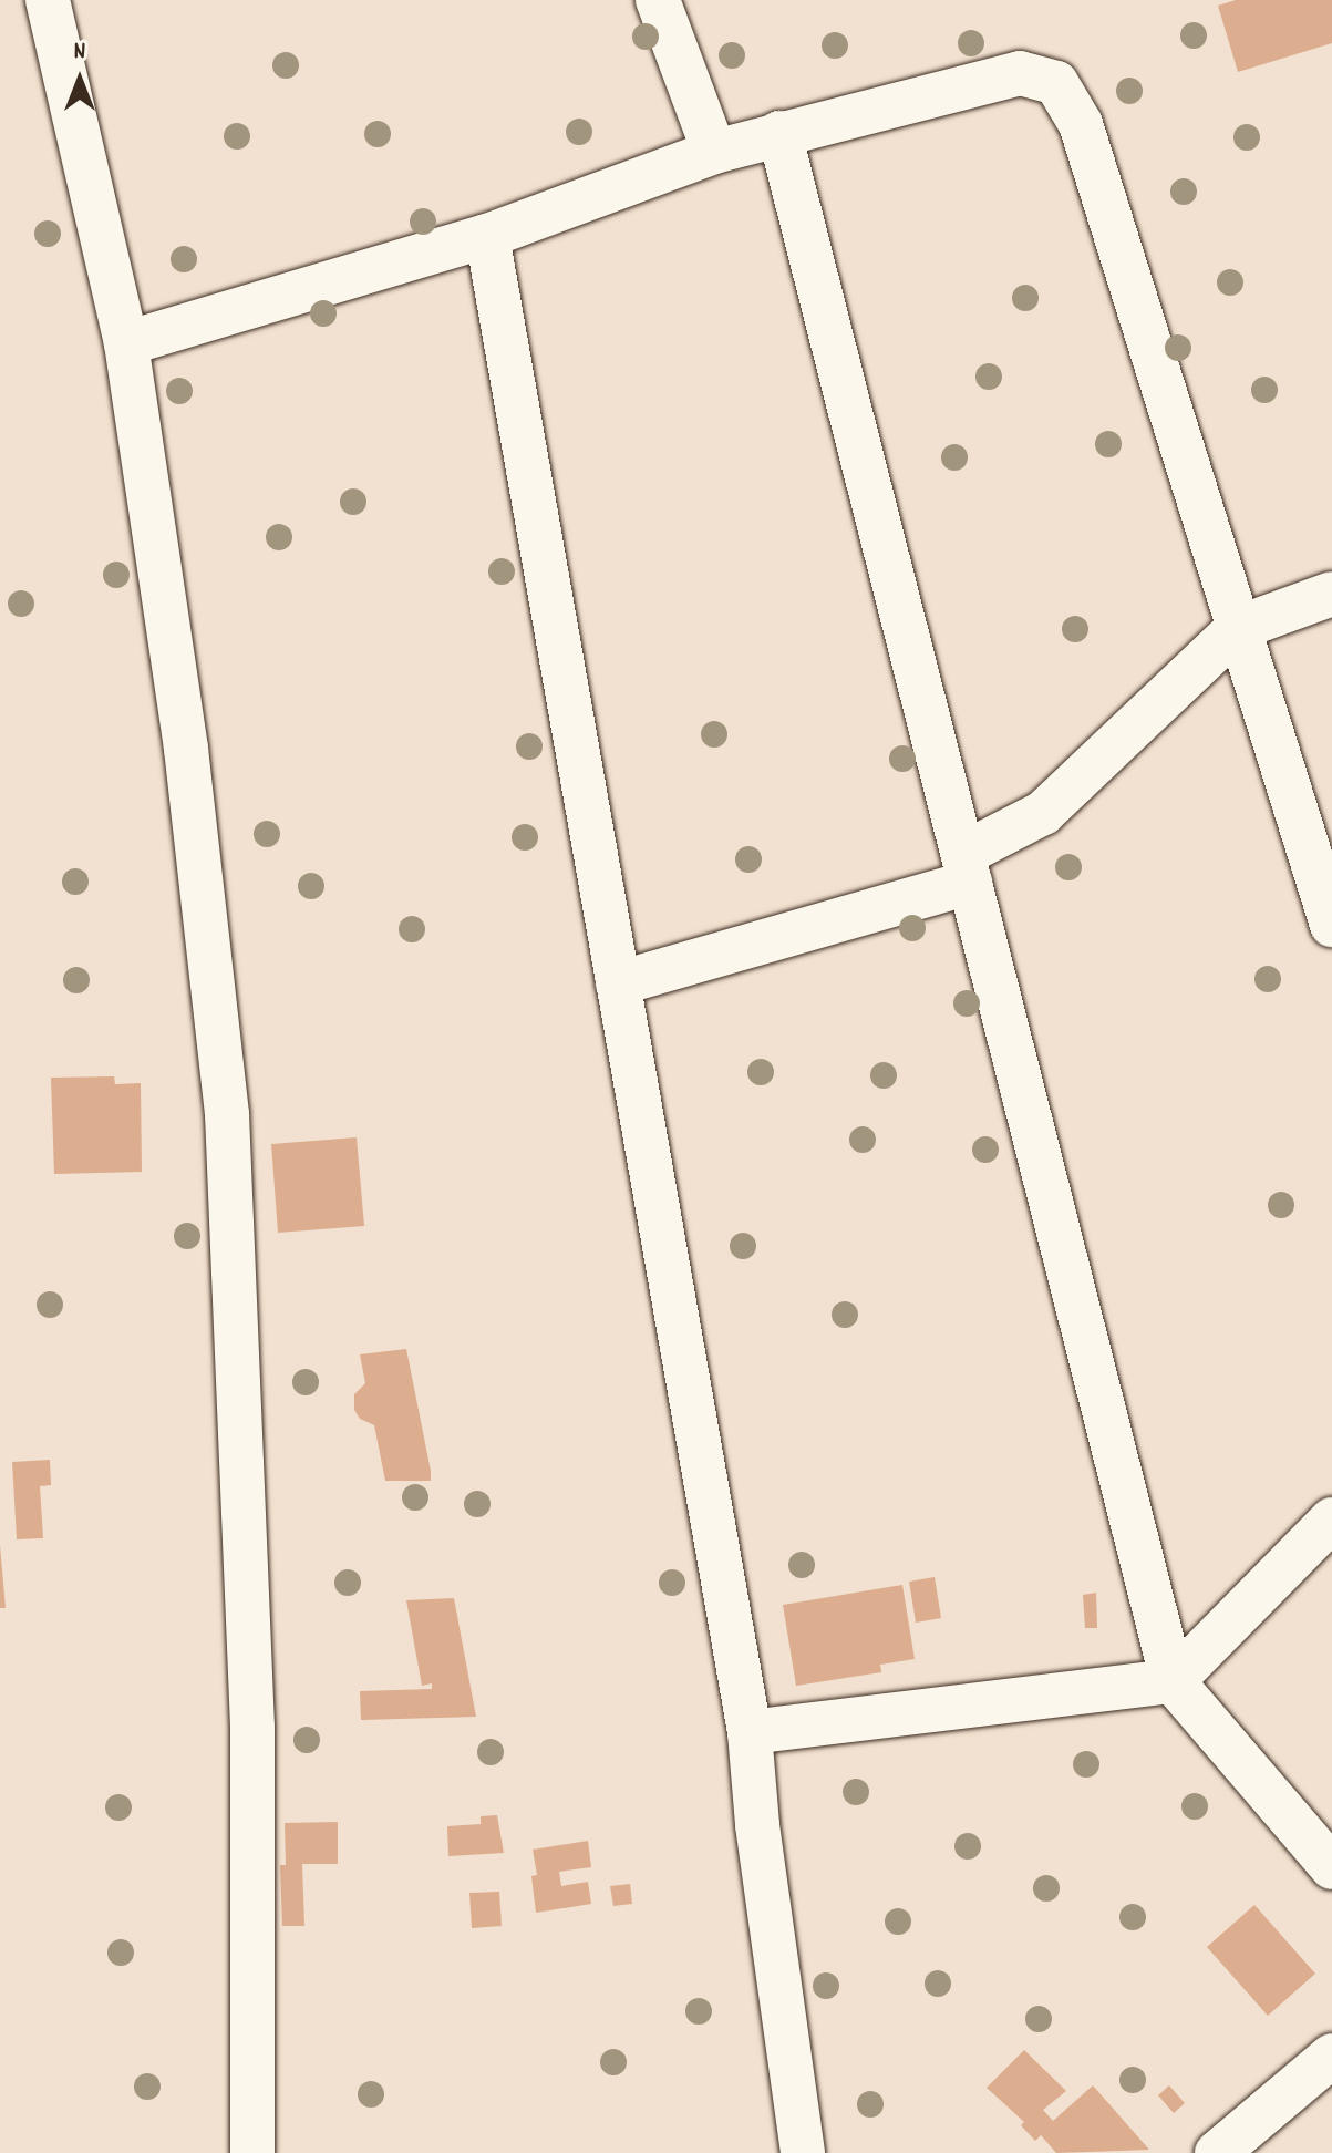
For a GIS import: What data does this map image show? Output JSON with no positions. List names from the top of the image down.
{
  "north": "top"
}
